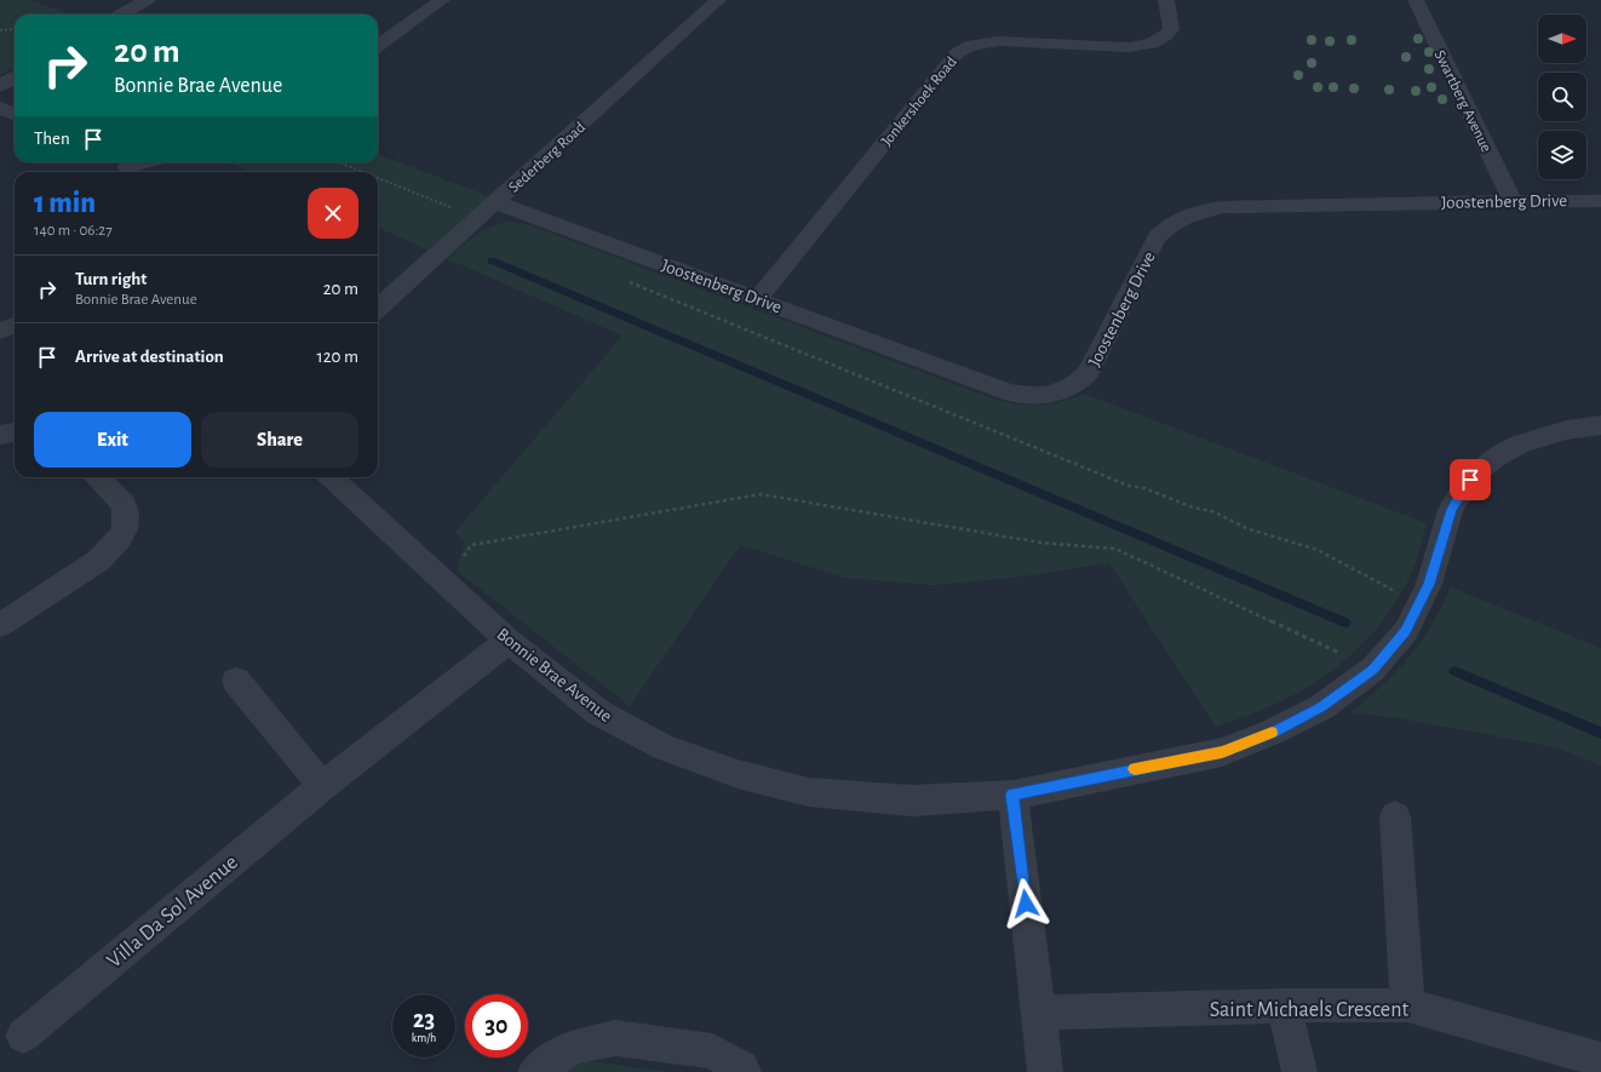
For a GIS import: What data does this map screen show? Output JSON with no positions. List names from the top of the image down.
{
  "streets": {
    "street": [
      "Jonkershoek Road",
      "Swartberg Avenue",
      "Sederberg Road",
      "Joostenberg Drive",
      "Bonnie Brae Avenue",
      "Villa Da Sol Avenue",
      "Saint Michaels Crescent"
    ]
  },
  "crossings": [
    ["Jonkershoek Road", "Joostenberg Drive"],
    ["Swartberg Avenue", "Joostenberg Drive"],
    ["Sederberg Road", "Joostenberg Drive"],
    ["Bonnie Brae Avenue", "Villa Da Sol Avenue"]
  ],
  "north": "right",
  "page": {
    "turn": ["20 m", "Bonnie Brae Avenue"],
    "then": "Then",
    "heading": ["1 min", "140 m · 06:27"],
    "list": [
      {
        "name": "Turn right",
        "note": "Bonnie Brae Avenue",
        "value": "20 m"
      },
      {
        "name": "Arrive at destination",
        "value": "120 m"
      }
    ],
    "buttons": ["Exit", "Share"],
    "speed": "23 km/h",
    "limit": "30"
  }
}
